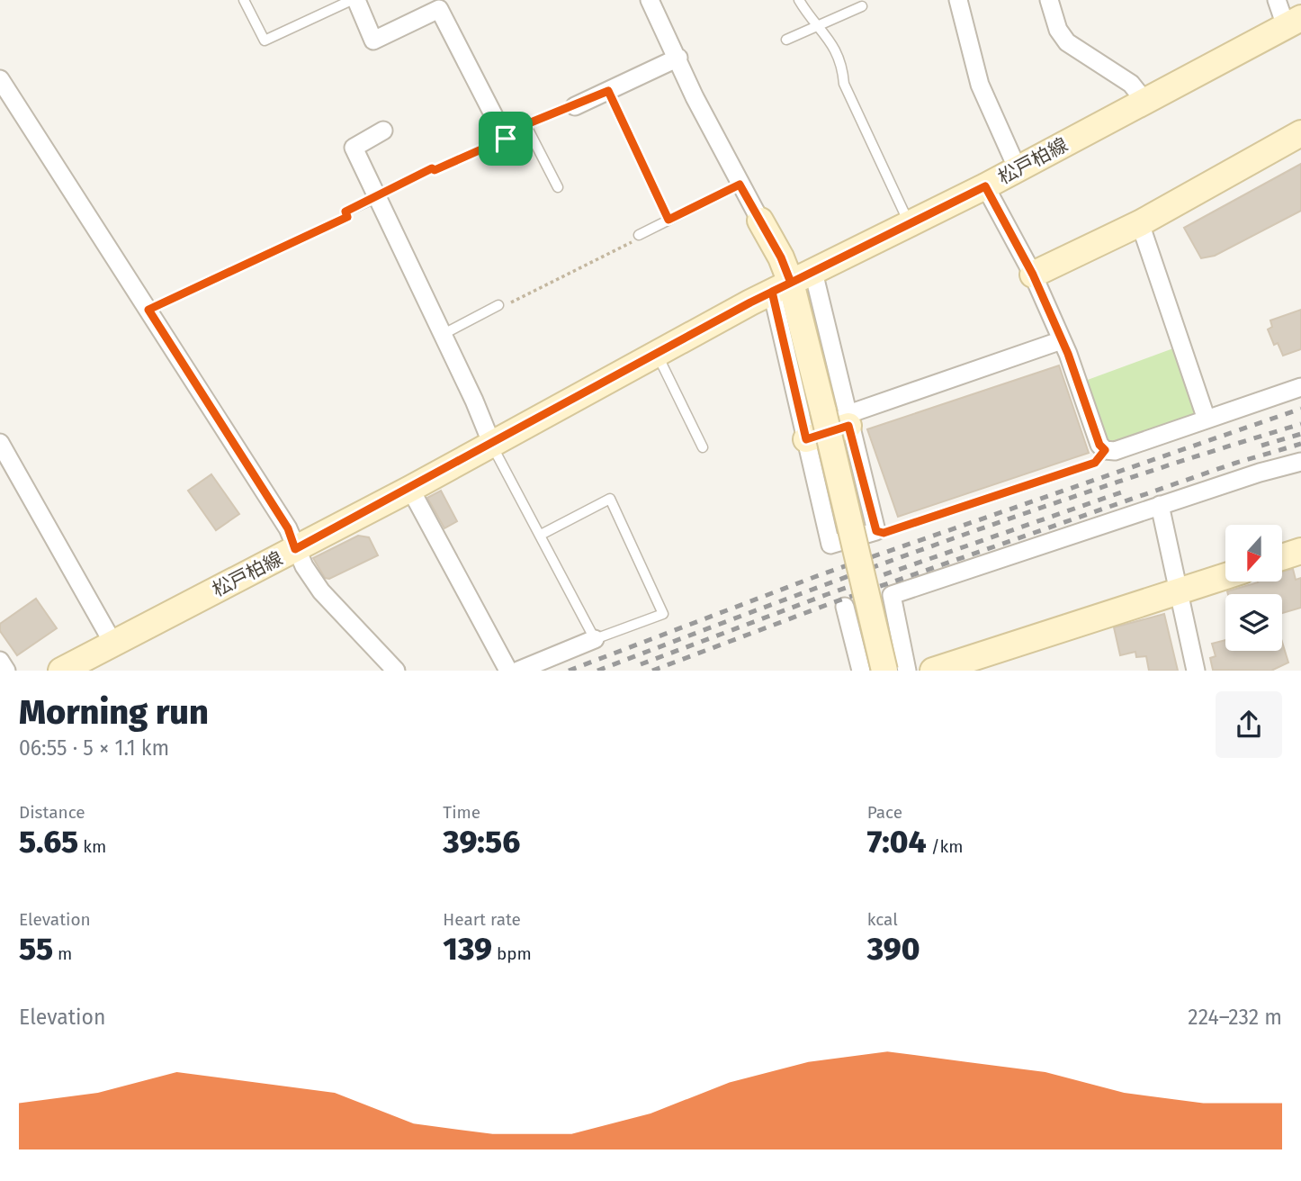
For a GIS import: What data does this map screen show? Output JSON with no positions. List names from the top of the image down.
{
  "streets": {
    "main road": ["松戸柏線"]
  },
  "north": "bottom",
  "page": {
    "heading": ["Morning run", "06:55 · 5 × 1.1 km"],
    "stats": [
      ["Distance", "5.65 km"],
      ["Time", "39:56"],
      ["Pace", "7:04 /km"],
      ["Elevation", "55 m"],
      ["Heart rate", "139 bpm"],
      ["kcal", "390"]
    ],
    "chart": ["Elevation", "224–232 m"]
  }
}
